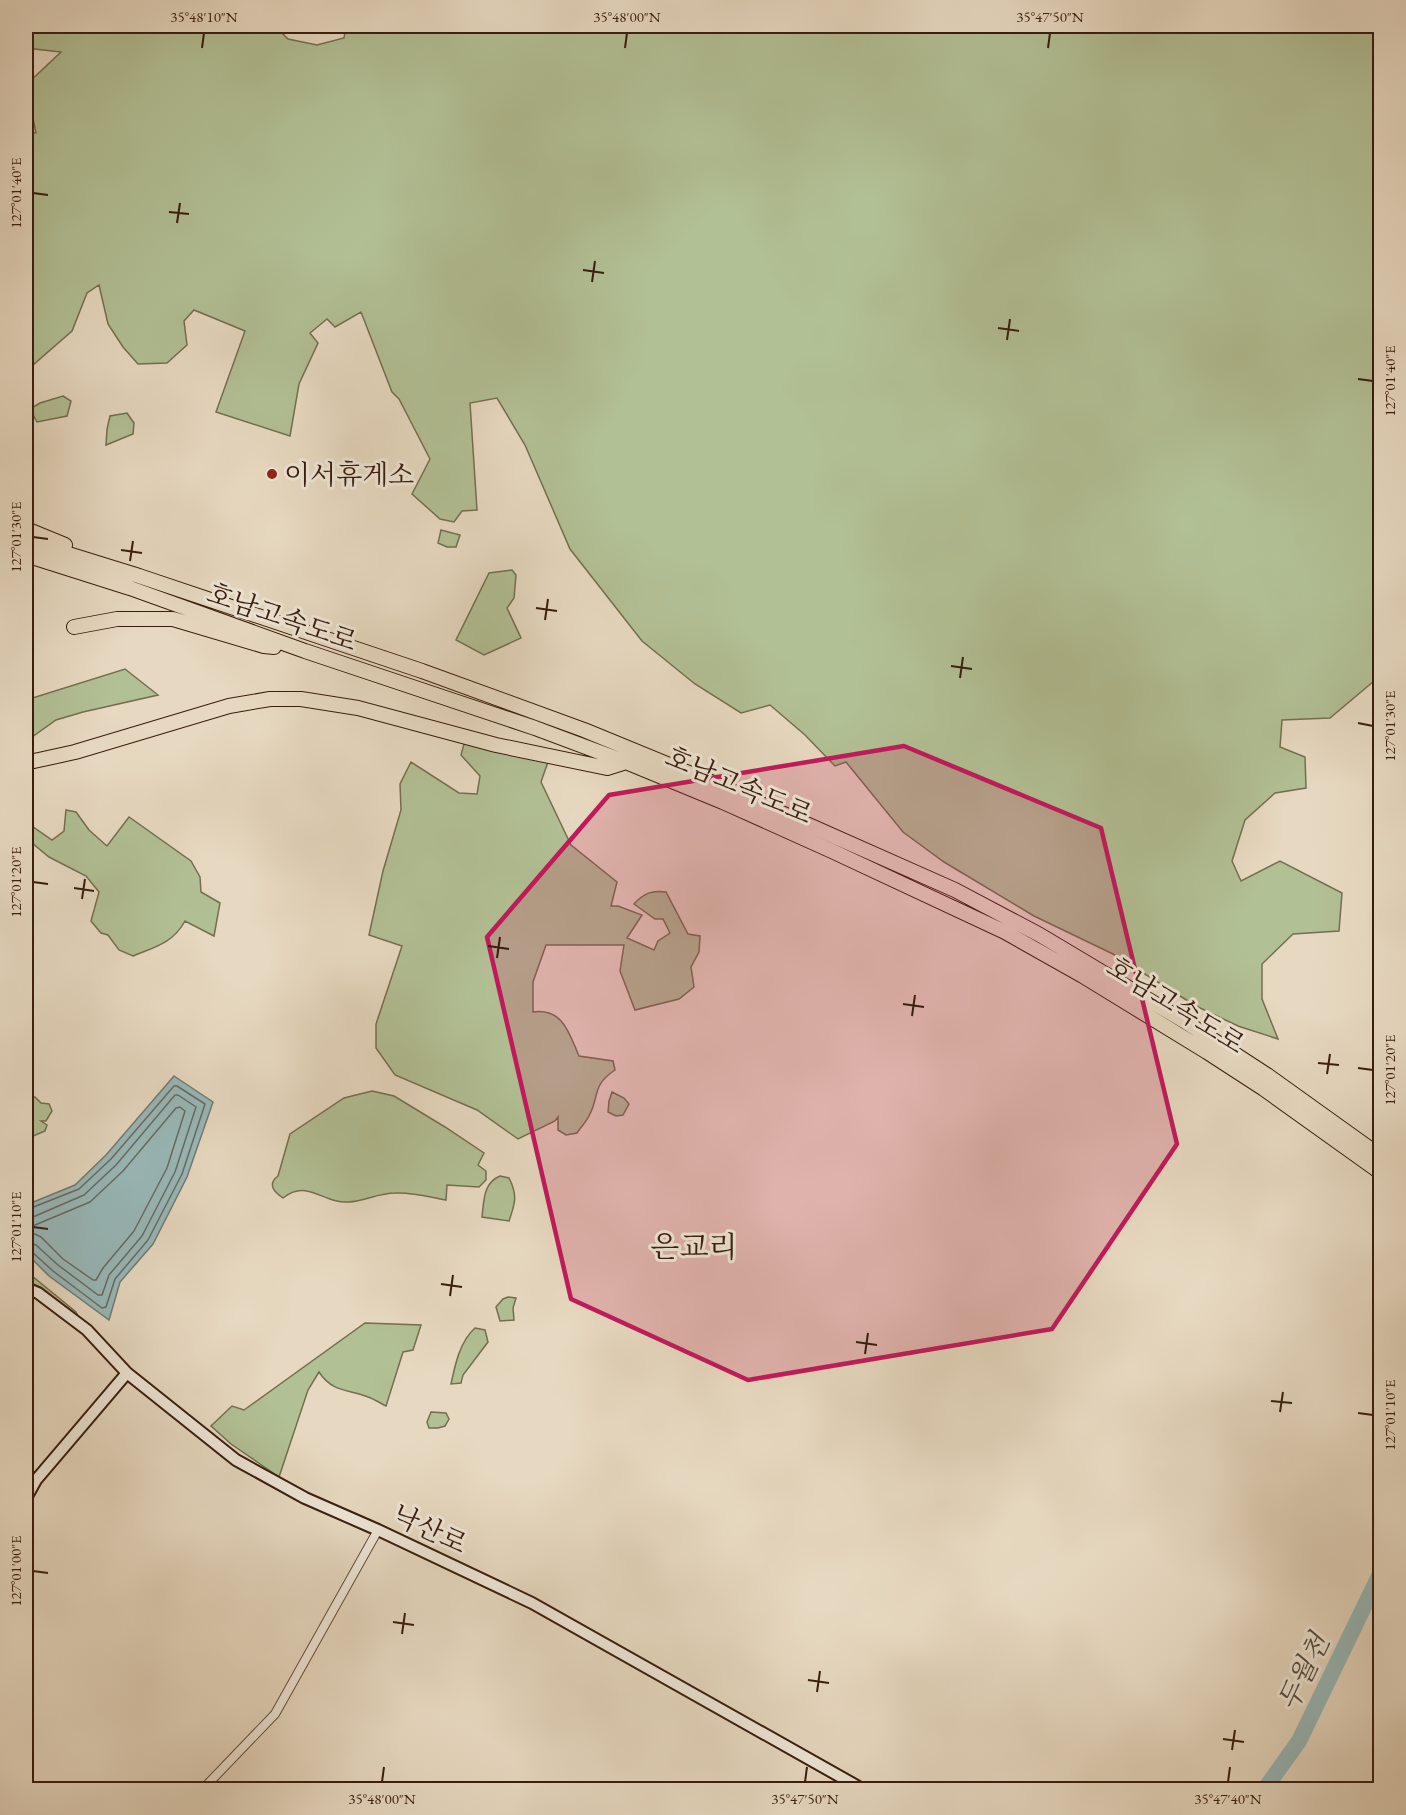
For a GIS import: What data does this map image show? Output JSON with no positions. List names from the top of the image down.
{
  "streets": {
    "highway": ["호남고속도로"],
    "street": ["낙산로"]
  },
  "districts": ["은교리"],
  "water": ["두월천"],
  "places": ["이서휴게소"],
  "coordinates": [
    "35°48'10\"N",
    "35°48'00\"N",
    "35°47'50\"N",
    "127°01'40\"E",
    "127°01'30\"E",
    "127°01'20\"E",
    "127°01'10\"E",
    "127°01'00\"E",
    "35°47'40\"N"
  ]
}
